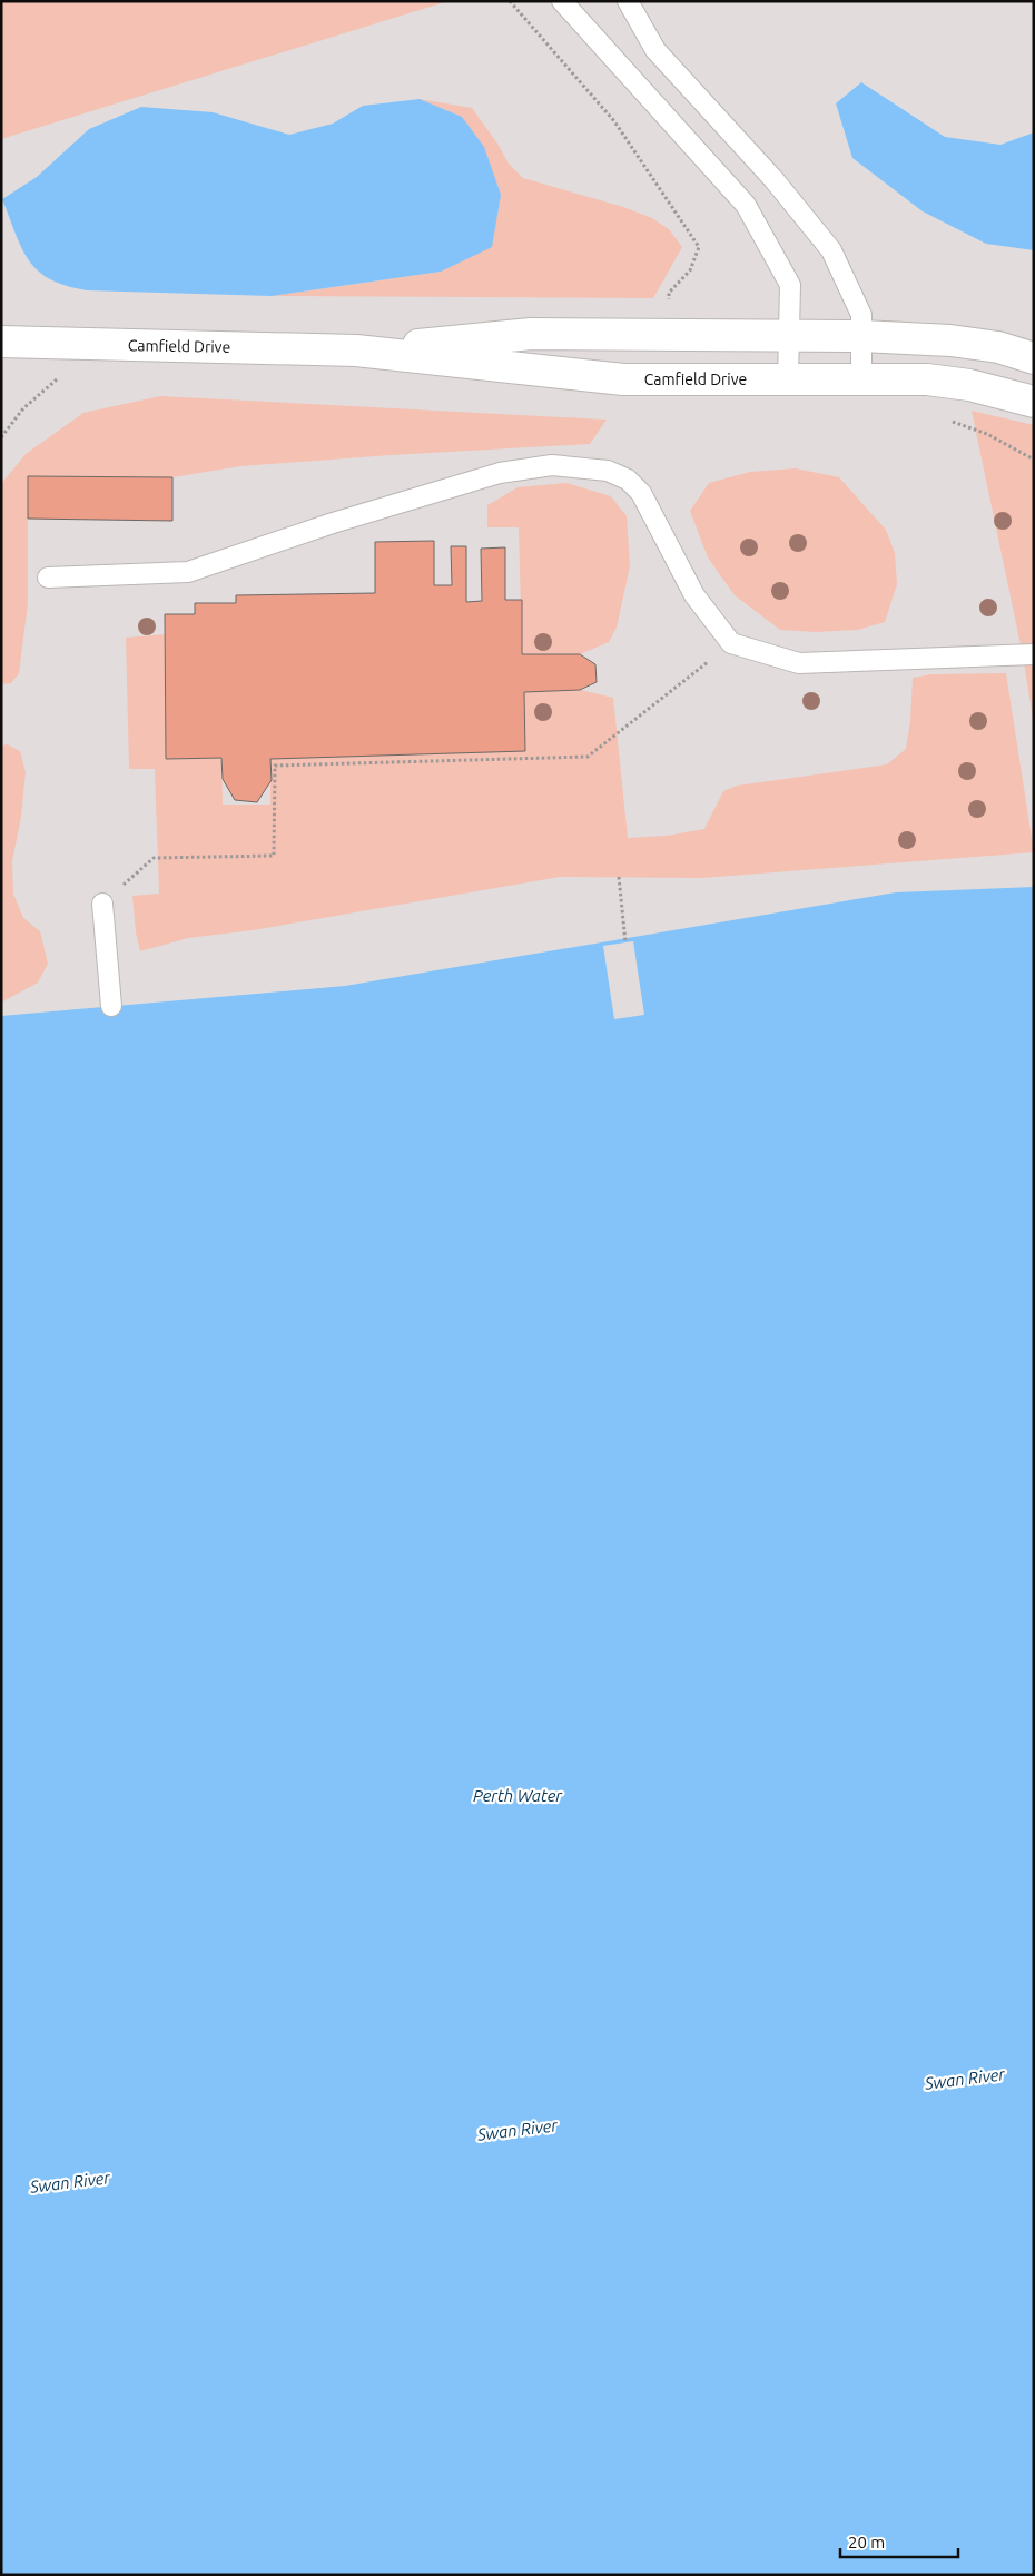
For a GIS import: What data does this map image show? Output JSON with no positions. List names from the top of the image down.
{
  "streets": {
    "street": ["Camfield Drive"]
  },
  "water": ["Perth Water", "Swan River"],
  "scale_bar": "20 m"
}
